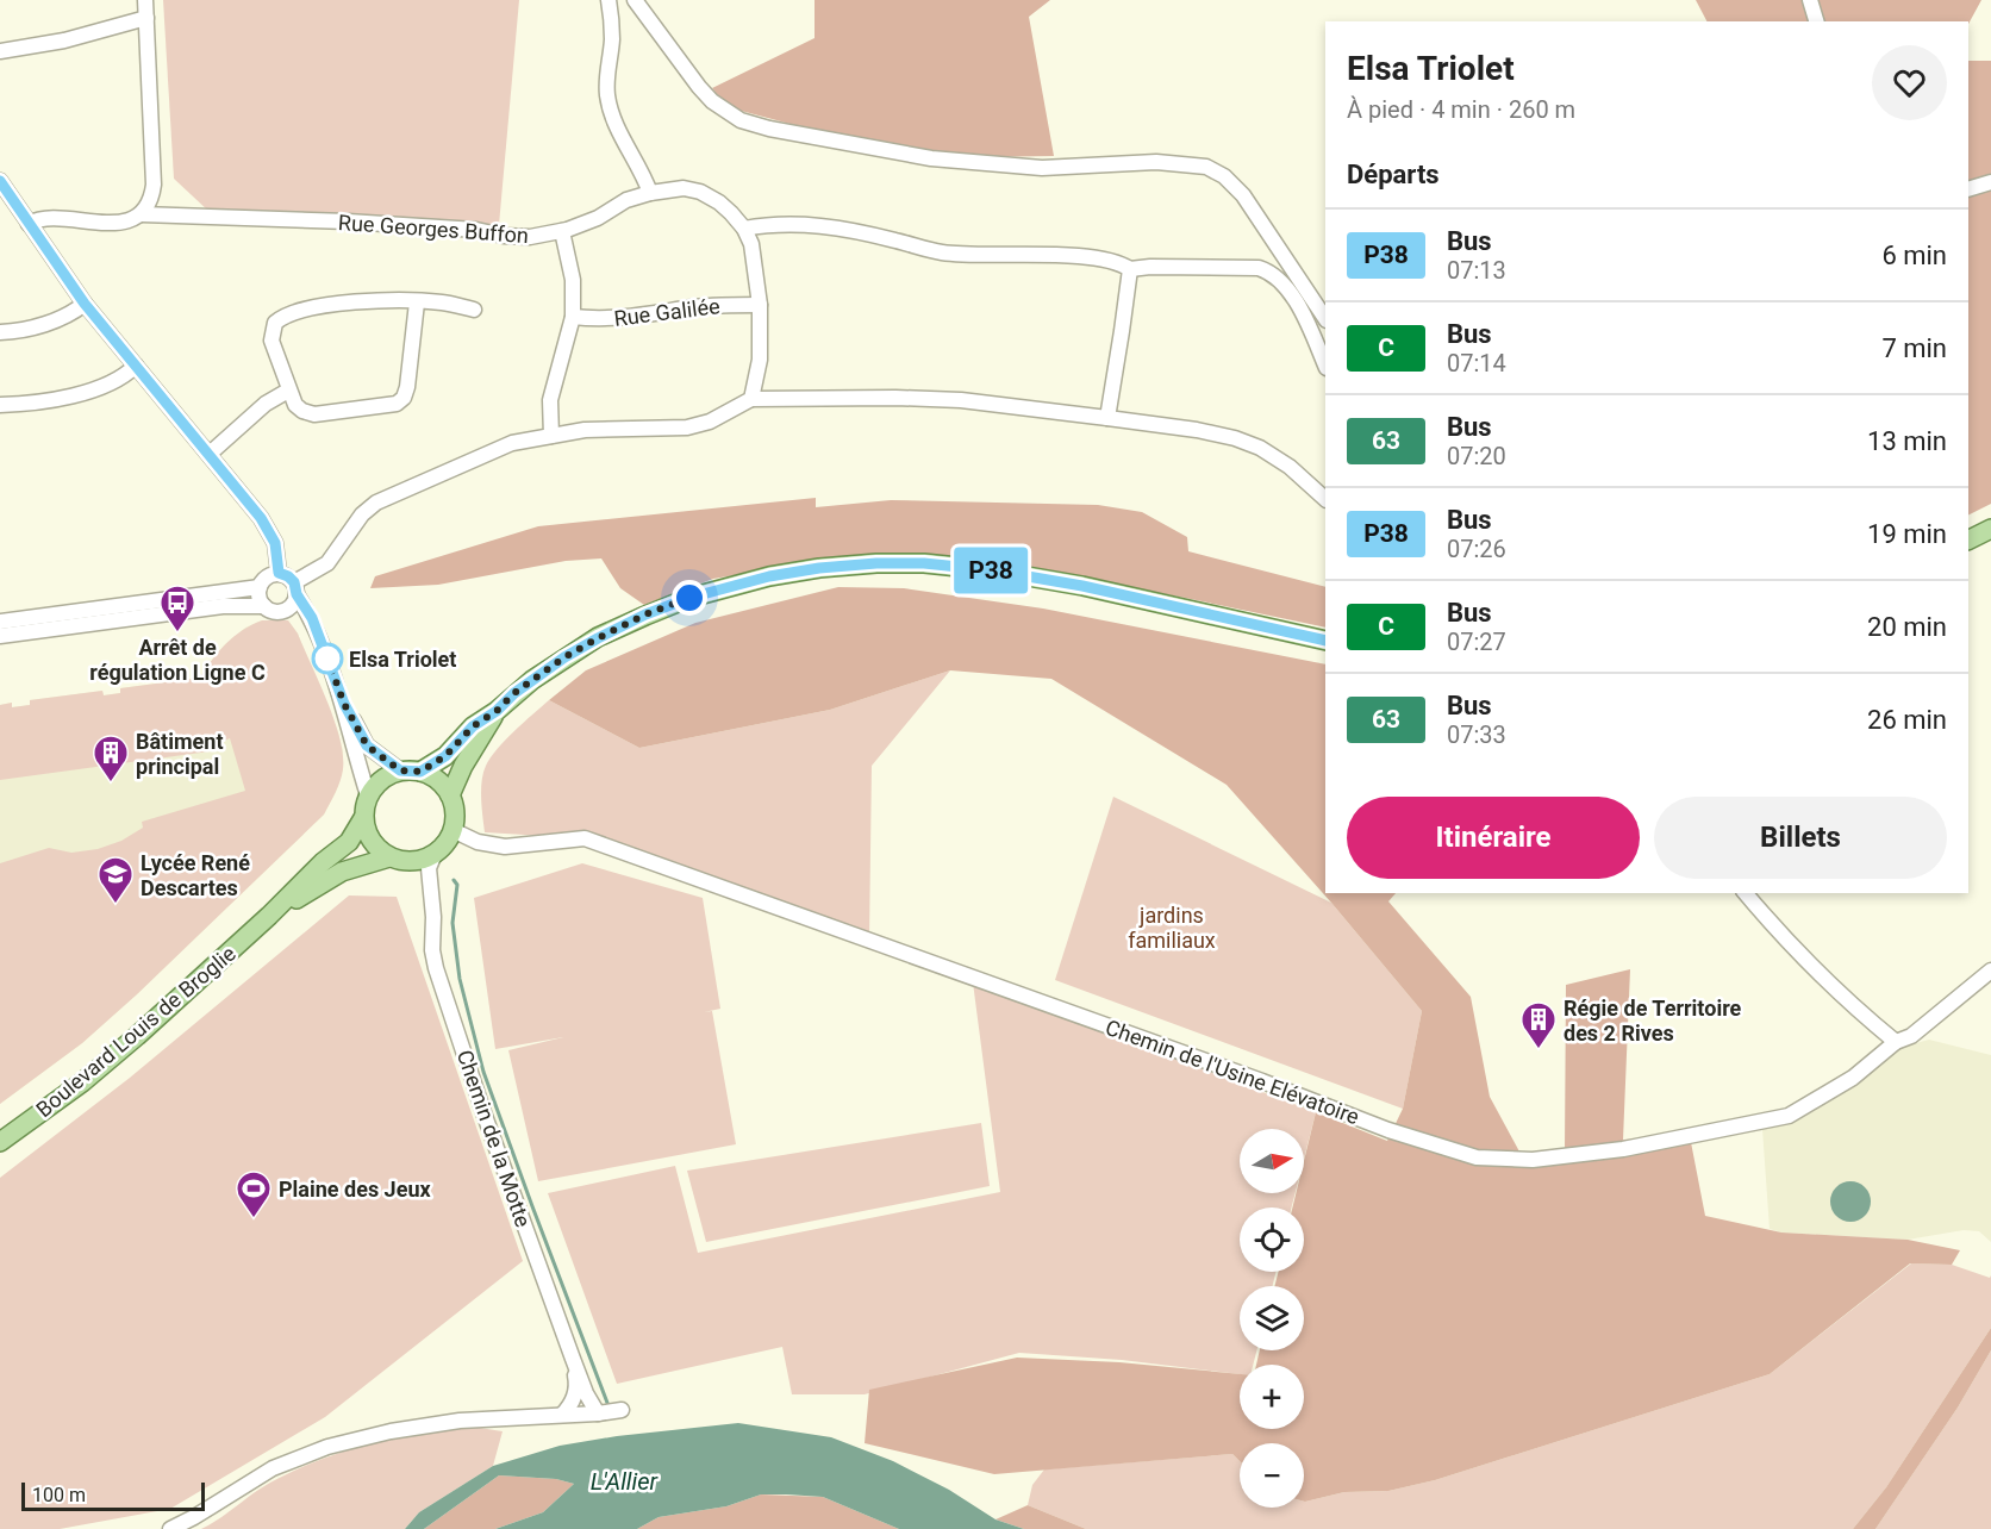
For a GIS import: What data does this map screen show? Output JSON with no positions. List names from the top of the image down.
{
  "streets": {
    "main road": ["Boulevard Louis de Broglie"],
    "street": [
      "Rue Georges Buffon",
      "Rue Galilée",
      "Chemin de l'Usine Elévatoire",
      "Chemin de la Motte"
    ]
  },
  "crossings": [
    ["Boulevard Louis de Broglie", "Chemin de l'Usine Elévatoire"],
    ["Boulevard Louis de Broglie", "Chemin de la Motte"],
    ["Chemin de l'Usine Elévatoire", "Chemin de la Motte"]
  ],
  "water": ["L'Allier"],
  "parks": ["jardins familiaux"],
  "places": {
    "bus stop": ["Arrêt de régulation Ligne C"],
    "other": ["Elsa Triolet"],
    "building": ["Bâtiment principal", "Régie de Territoire des 2 Rives"],
    "school or university": ["Lycée René Descartes"],
    "sports": ["Plaine des Jeux"]
  },
  "lines": ["bus line P38"],
  "scale_bar": "100 m",
  "north": "right",
  "page": {
    "on_map": "P38",
    "heading": [
      ["Elsa Triolet", "À pied · 4 min · 260 m"],
      "Départs"
    ],
    "list": [
      {
        "mark": "P38",
        "name": "Bus",
        "note": "07:13",
        "value": "6 min"
      },
      {
        "mark": "C",
        "name": "Bus",
        "note": "07:14",
        "value": "7 min"
      },
      {
        "mark": "63",
        "name": "Bus",
        "note": "07:20",
        "value": "13 min"
      },
      {
        "mark": "P38",
        "name": "Bus",
        "note": "07:26",
        "value": "19 min"
      },
      {
        "mark": "C",
        "name": "Bus",
        "note": "07:27",
        "value": "20 min"
      },
      {
        "mark": "63",
        "name": "Bus",
        "note": "07:33",
        "value": "26 min"
      }
    ],
    "buttons": ["Itinéraire", "Billets"],
    "map_buttons": ["+", "−"],
    "scale": "100 m"
  }
}
